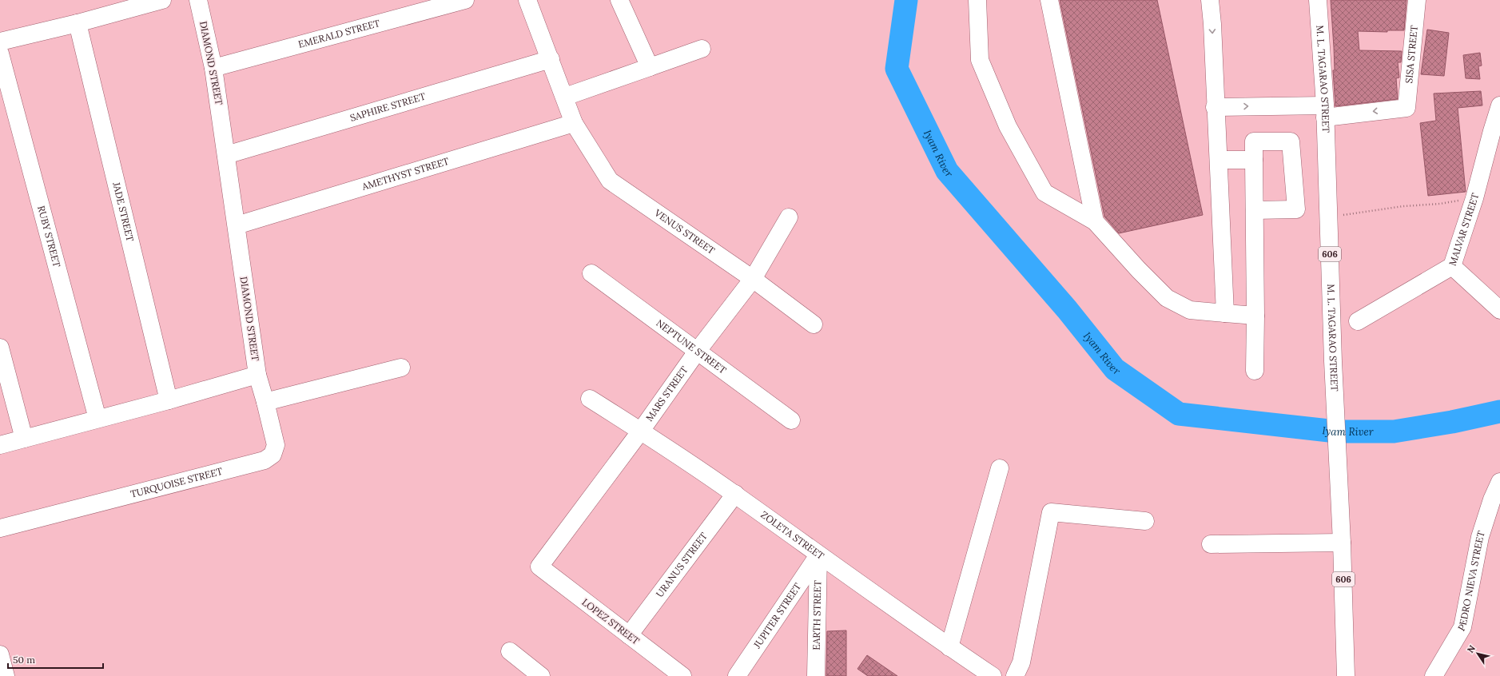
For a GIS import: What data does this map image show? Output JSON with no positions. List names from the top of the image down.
{
  "streets": {
    "street": [
      "EMERALD STREET",
      "SISA STREET",
      "DIAMOND STREET",
      "M. L. TAGARAO STREET",
      "SAPHIRE STREET",
      "AMETHYST STREET",
      "JADE STREET",
      "MALVAR STREET",
      "VENUS STREET",
      "RUBY STREET",
      "606",
      "NEPTUNE STREET",
      "MARS STREET",
      "TURQUOISE STREET",
      "ZOLETA STREET",
      "URANUS STREET",
      "PEDRO NIEVA STREET",
      "JUPITER STREET",
      "EARTH STREET",
      "LOPEZ STREET"
    ]
  },
  "crossings": [
    ["EMERALD STREET", "DIAMOND STREET"],
    ["SISA STREET", "M. L. TAGARAO STREET"],
    ["DIAMOND STREET", "SAPHIRE STREET"],
    ["DIAMOND STREET", "AMETHYST STREET"],
    ["DIAMOND STREET", "JADE STREET"],
    ["DIAMOND STREET", "RUBY STREET"],
    ["DIAMOND STREET", "TURQUOISE STREET"],
    ["SAPHIRE STREET", "VENUS STREET"],
    ["AMETHYST STREET", "VENUS STREET"],
    ["VENUS STREET", "MARS STREET"],
    ["NEPTUNE STREET", "MARS STREET"],
    ["MARS STREET", "ZOLETA STREET"],
    ["MARS STREET", "LOPEZ STREET"],
    ["ZOLETA STREET", "URANUS STREET"],
    ["ZOLETA STREET", "JUPITER STREET"],
    ["ZOLETA STREET", "EARTH STREET"],
    ["URANUS STREET", "LOPEZ STREET"],
    ["JUPITER STREET", "EARTH STREET"]
  ],
  "water": ["Iyam River"],
  "scale_bar": "50 m",
  "north": "top left"
}
